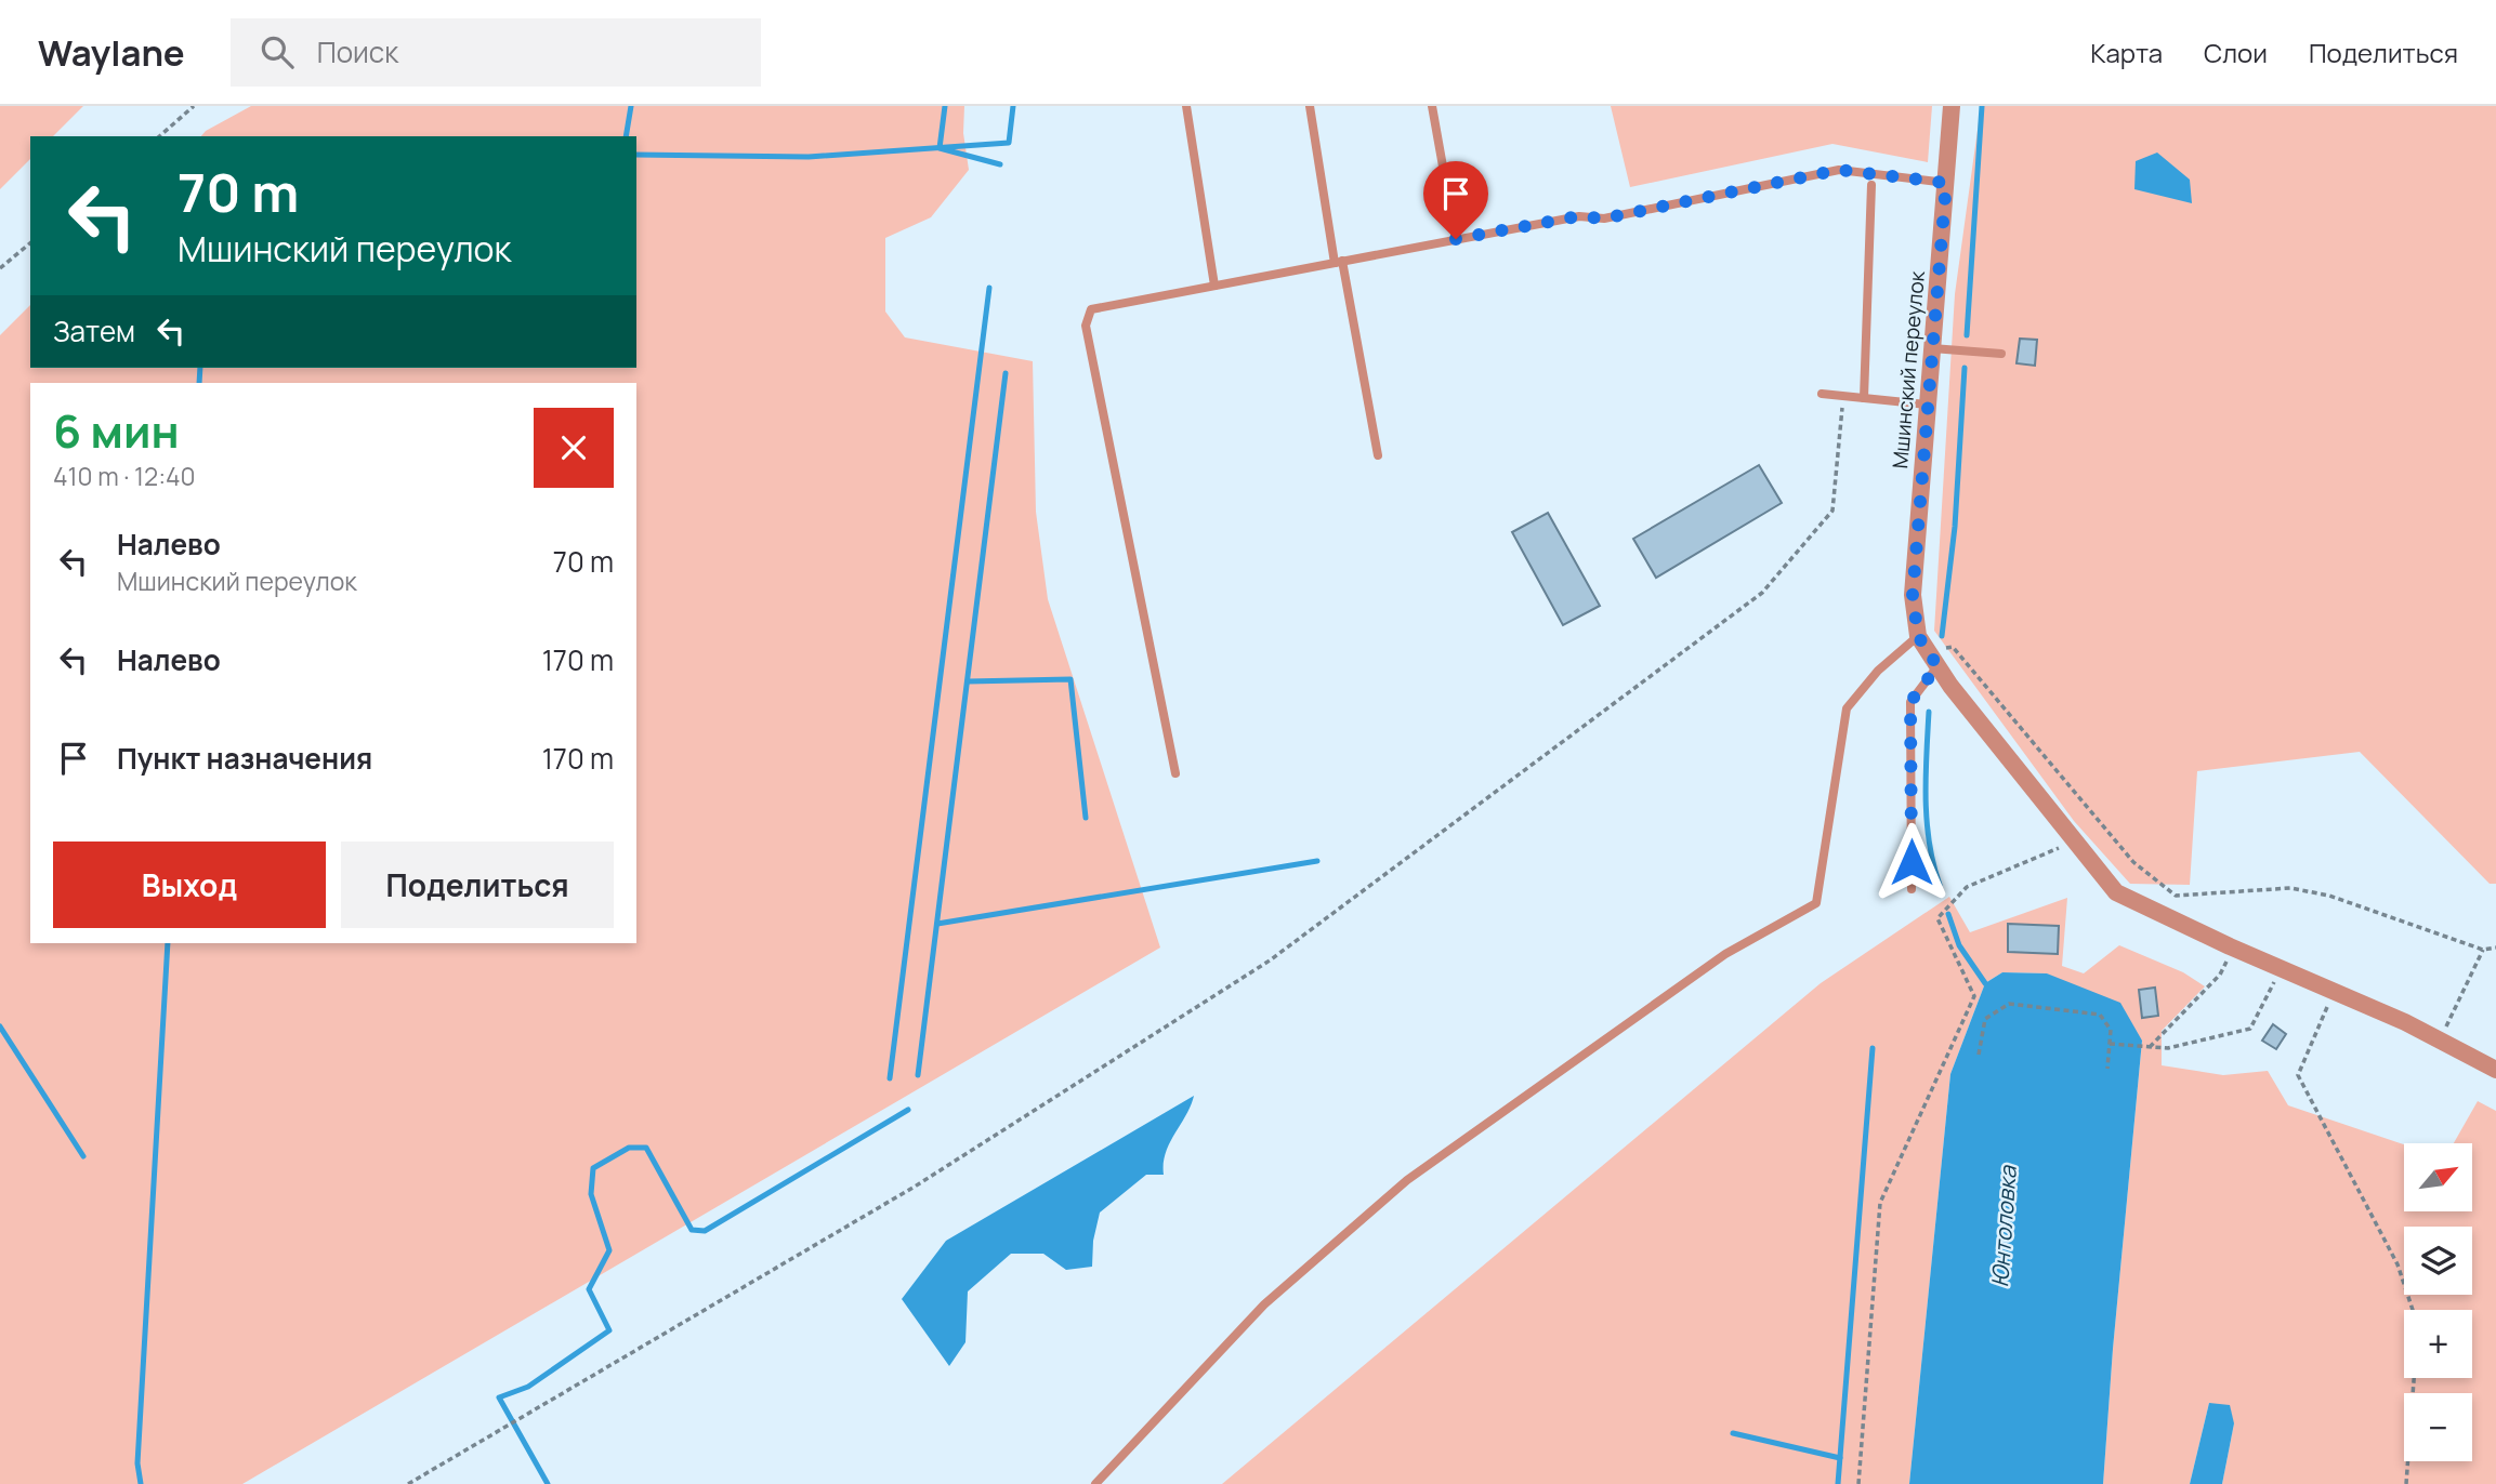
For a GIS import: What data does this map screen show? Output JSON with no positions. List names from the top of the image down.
{
  "streets": {
    "street": ["Мшинский переулок"]
  },
  "water": ["Юнтоловка"],
  "north": "top right",
  "page": {
    "header": "Waylane",
    "search": "Поиск",
    "nav": ["Карта", "Слои", "Поделиться"],
    "turn": ["70 m", "Мшинский переулок"],
    "then": "Затем",
    "heading": ["6 мин", "410 m · 12:40"],
    "list": [
      {
        "name": "Налево",
        "note": "Мшинский переулок",
        "value": "70 m"
      },
      {
        "name": "Налево",
        "value": "170 m"
      },
      {
        "name": "Пункт назначения",
        "value": "170 m"
      }
    ],
    "buttons": ["Выход", "Поделиться"],
    "map_buttons": ["+", "−"]
  }
}
